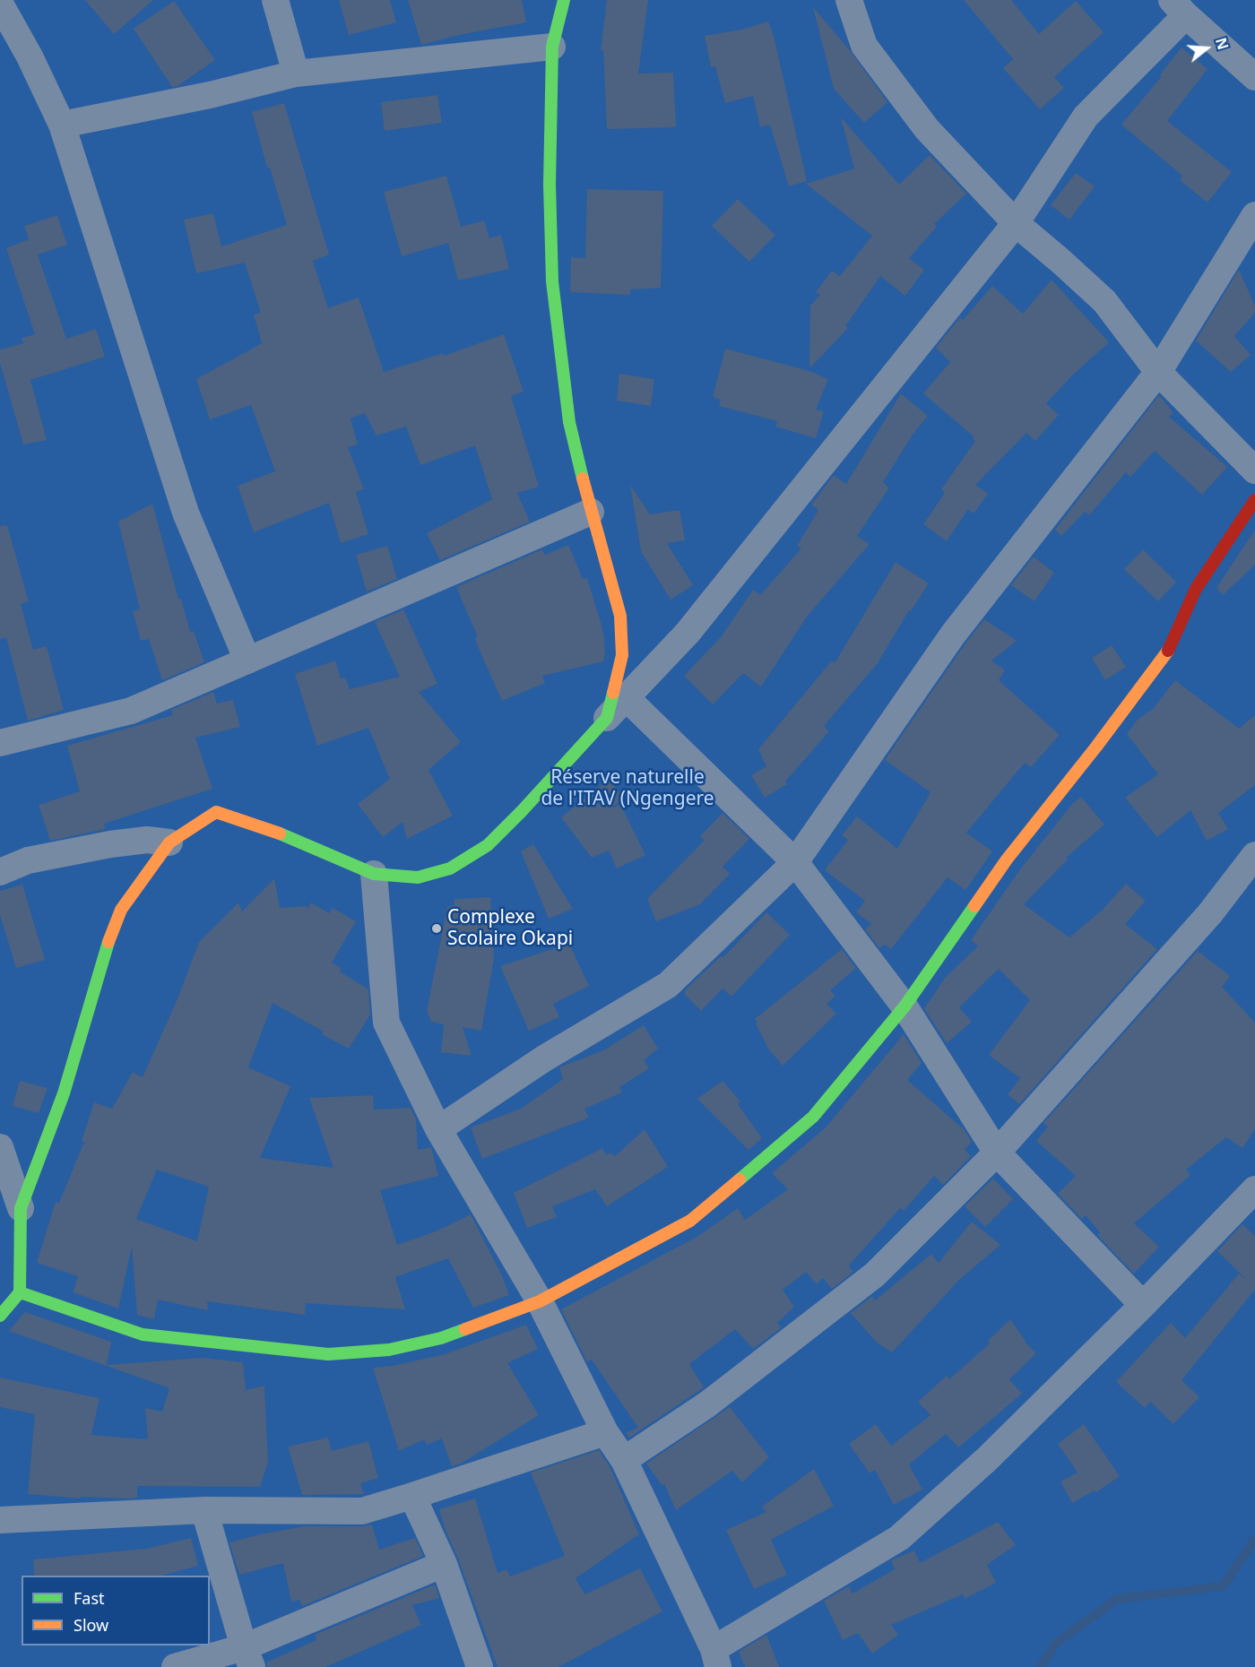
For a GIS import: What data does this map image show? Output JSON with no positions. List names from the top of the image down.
{
  "parks": ["Réserve naturelle de l'ITAV (Ngengere"],
  "places": ["Complexe Scolaire Okapi"],
  "legend": ["Fast", "Slow"],
  "north": "right"
}
